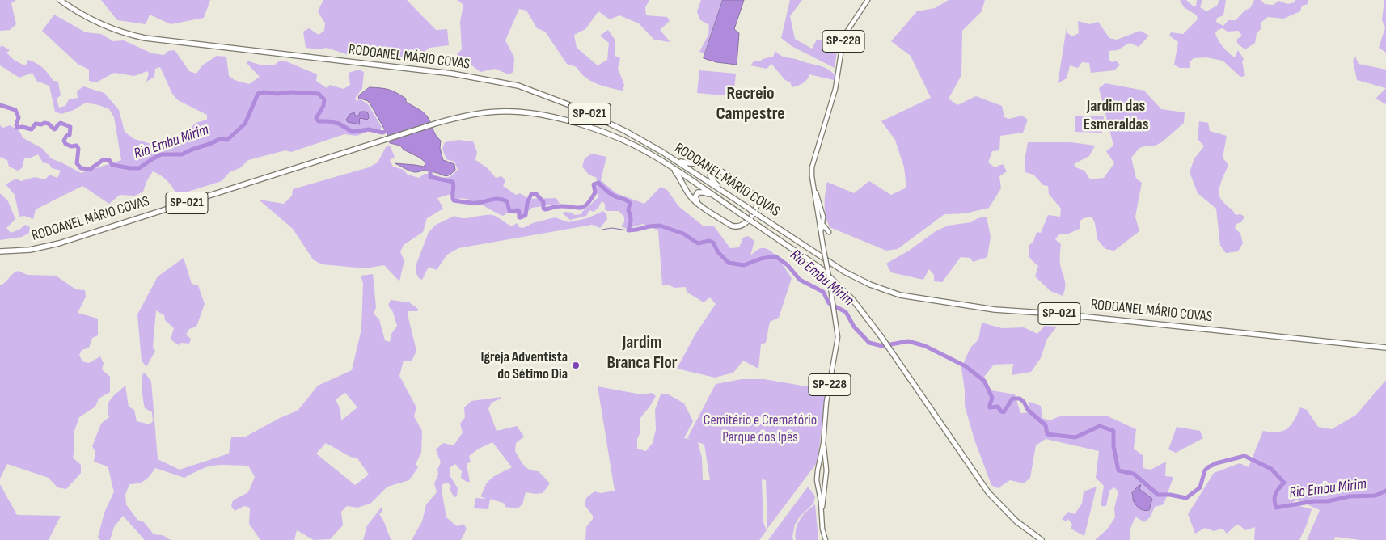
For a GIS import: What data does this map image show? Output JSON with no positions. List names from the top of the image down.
{
  "streets": {
    "highway": ["RODOANEL MÁRIO COVAS", "SP-021"],
    "main road": ["SP-228"]
  },
  "districts": ["Recreio Campestre", "Jardim das Esmeraldas", "Jardim Branca Flor"],
  "water": ["Rio Embu Mirim"],
  "parks": ["Cemitério e Crematório Parque dos Ipês"],
  "places": ["Igreja Adventista do Sétimo Dia"]
}
